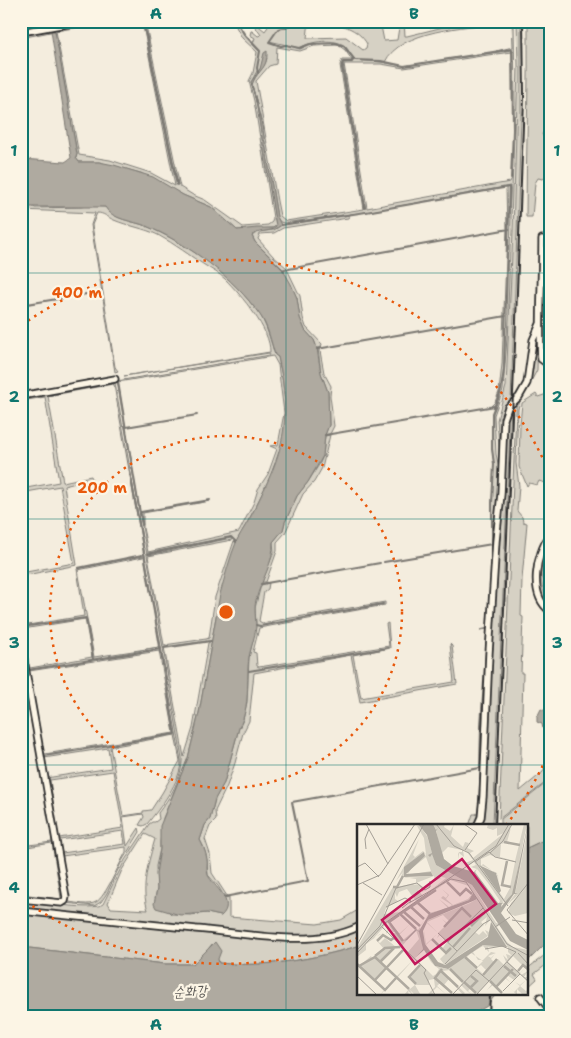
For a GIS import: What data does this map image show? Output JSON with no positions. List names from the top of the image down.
{
  "water": ["순화강"],
  "grid": {
    "columns": ["A", "B"],
    "rows": [
      "1",
      "2",
      "3",
      "4"
    ]
  },
  "rings": ["400 m", "200 m"]
}
